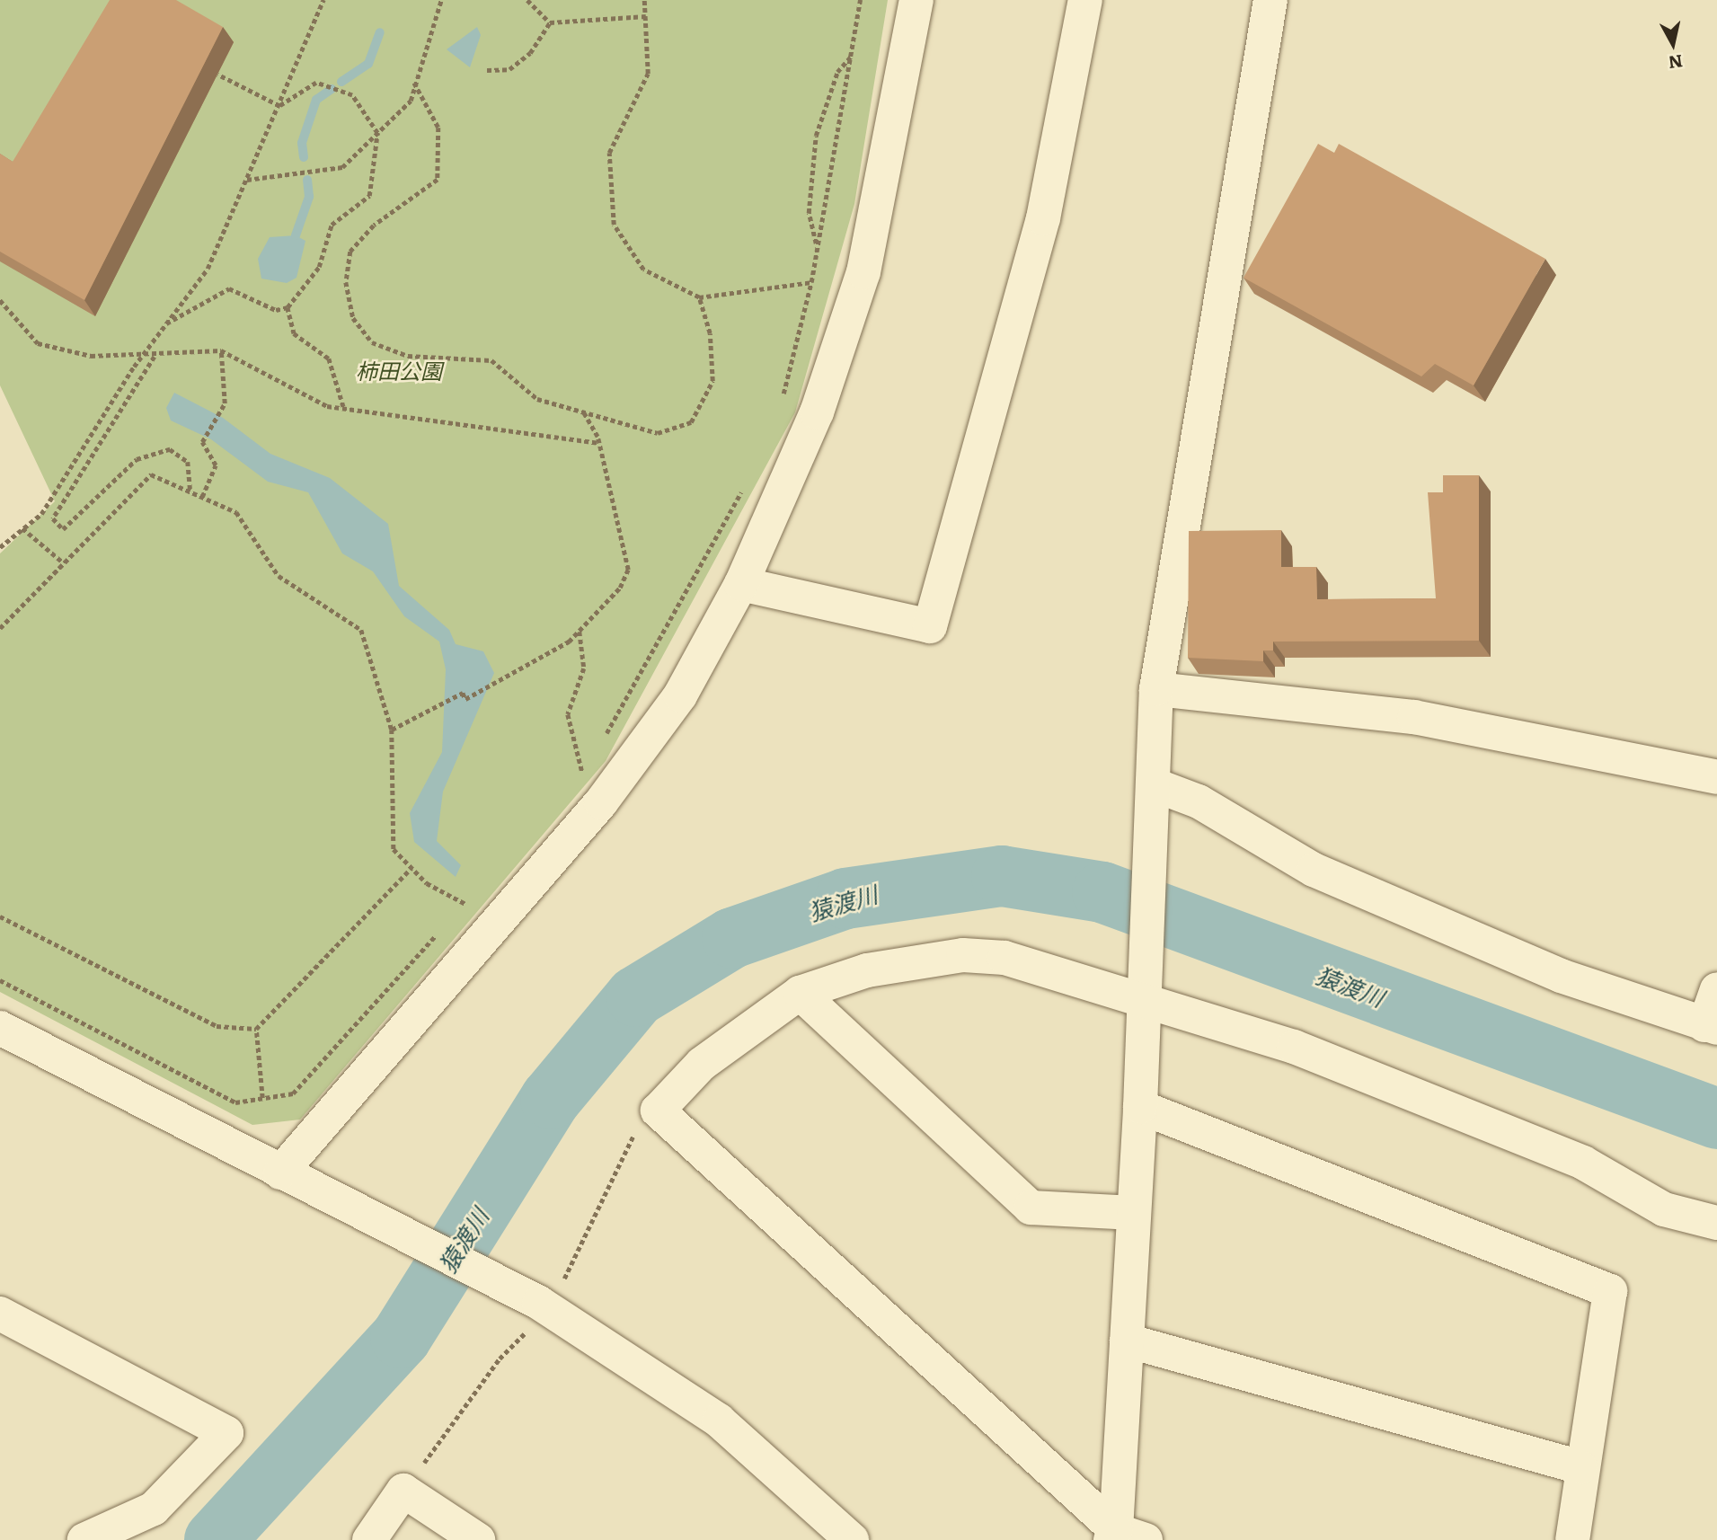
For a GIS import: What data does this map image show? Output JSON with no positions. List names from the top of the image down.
{
  "water": ["猿渡川"],
  "parks": ["柿田公園"],
  "north": "bottom"
}
